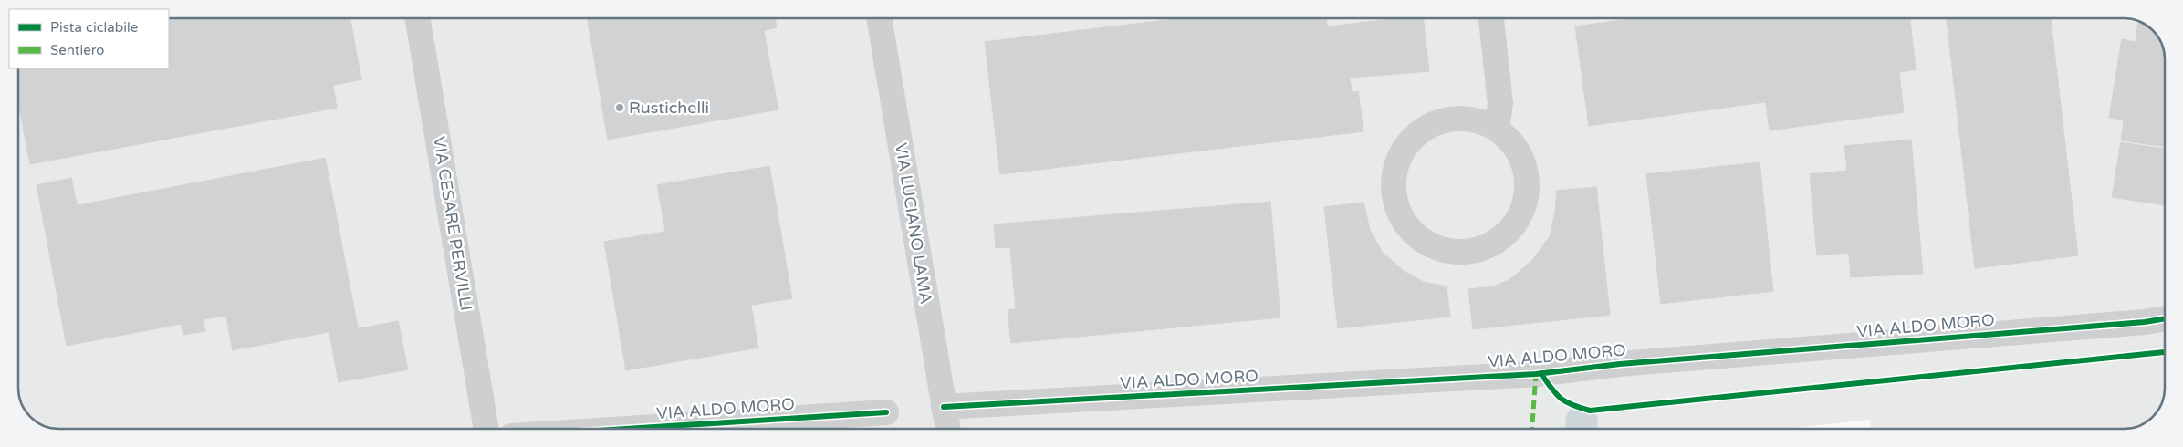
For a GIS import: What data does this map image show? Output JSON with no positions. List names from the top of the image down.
{
  "streets": {
    "street": ["VIA CESARE PERVILLI", "VIA LUCIANO LAMA", "VIA ALDO MORO"]
  },
  "crossings": [
    ["VIA LUCIANO LAMA", "VIA ALDO MORO"]
  ],
  "places": ["Rustichelli"],
  "legend": ["Pista ciclabile", "Sentiero"]
}
